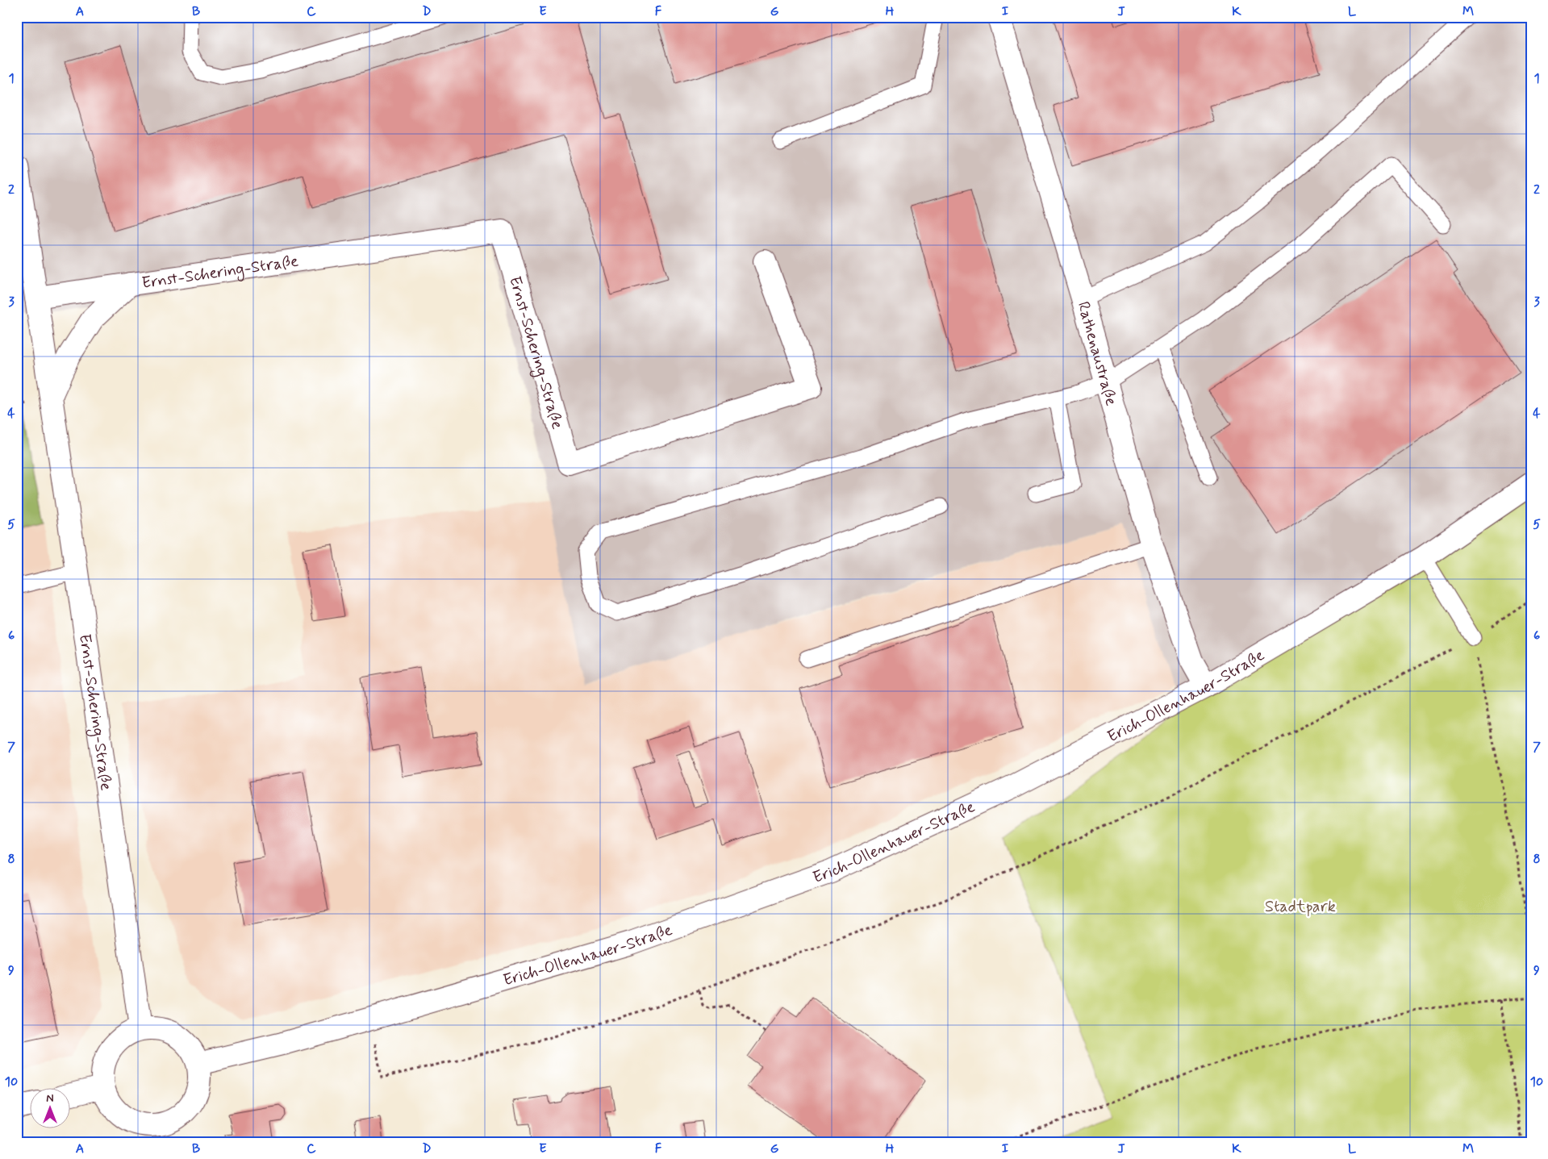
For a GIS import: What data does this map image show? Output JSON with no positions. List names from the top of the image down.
{
  "streets": {
    "street": ["Ernst-Schering-Straße", "Rathenaustraße", "Erich-Ollenhauer-Straße"]
  },
  "crossings": [
    ["Ernst-Schering-Straße", "Erich-Ollenhauer-Straße"],
    ["Rathenaustraße", "Erich-Ollenhauer-Straße"]
  ],
  "parks": ["Stadtpark"],
  "north": "top",
  "grid": {
    "columns": [
      "A",
      "B",
      "C",
      "D",
      "E",
      "F",
      "G",
      "H",
      "I",
      "J",
      "K",
      "L",
      "M"
    ],
    "rows": [
      "1",
      "2",
      "3",
      "4",
      "5",
      "6",
      "7",
      "8",
      "9",
      "10"
    ]
  }
}
